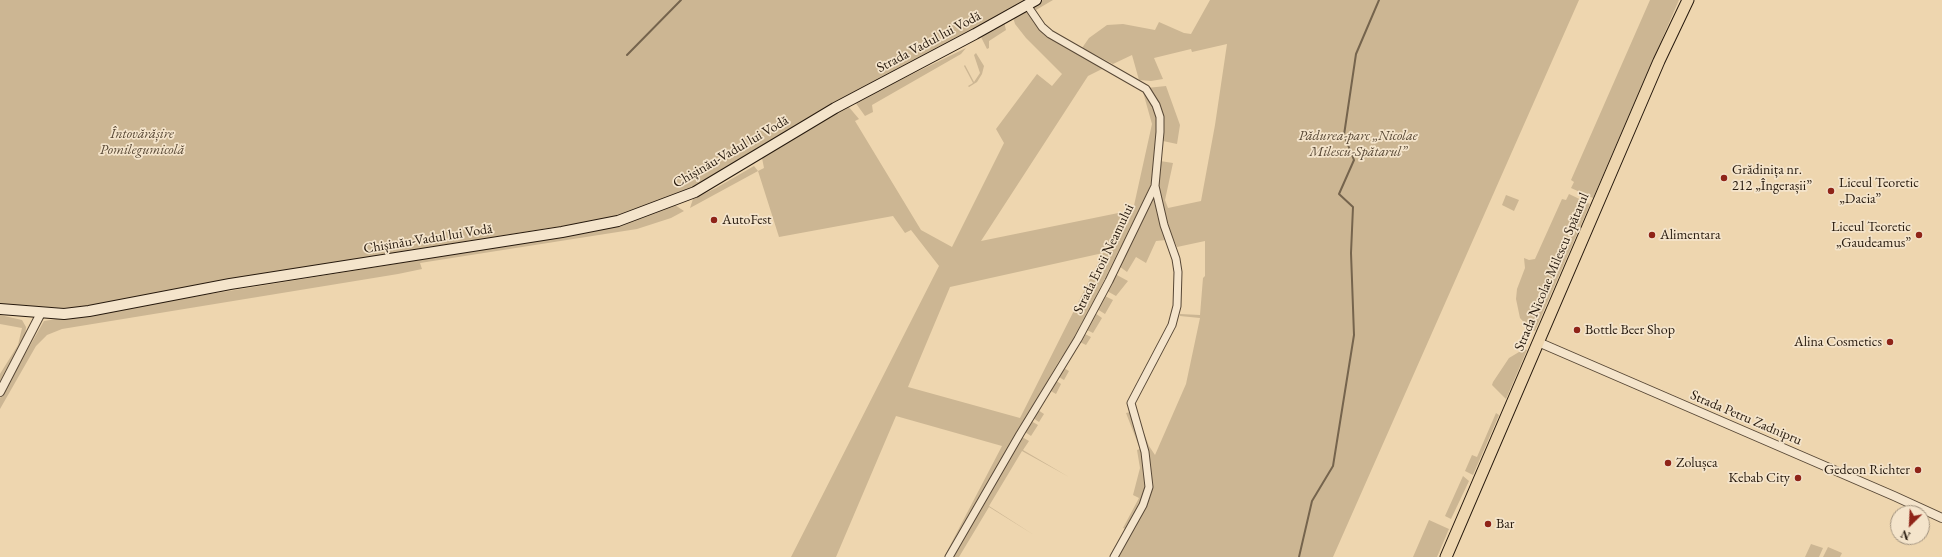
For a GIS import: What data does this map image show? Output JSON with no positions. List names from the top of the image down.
{
  "streets": {
    "main road": ["Strada Vadul lui Vodă", "Chișinău-Vadul lui Vodă", "Strada Nicolae Milescu Spătarul"],
    "street": ["Strada Eroii Neamului", "Strada Petru Zadnipru"]
  },
  "crossings": [
    ["Strada Vadul lui Vodă", "Chișinău-Vadul lui Vodă"],
    ["Strada Vadul lui Vodă", "Strada Eroii Neamului"],
    ["Strada Nicolae Milescu Spătarul", "Strada Petru Zadnipru"]
  ],
  "parks": ["Întovărășire Pomilegumicolă", "Pădurea-parc „Nicolae Milescu-Spătarul”"],
  "places": [
    "Grădinița nr. 212 „Îngerașii”",
    "Liceul Teoretic „Dacia”",
    "AutoFest",
    "Alimentara",
    "Liceul Teoretic „Gaudeamus”",
    "Bottle Beer Shop",
    "Alina Cosmetics",
    "Zolușca",
    "Gedeon Richter",
    "Kebab City",
    "Bar"
  ],
  "north": "bottom left"
}
